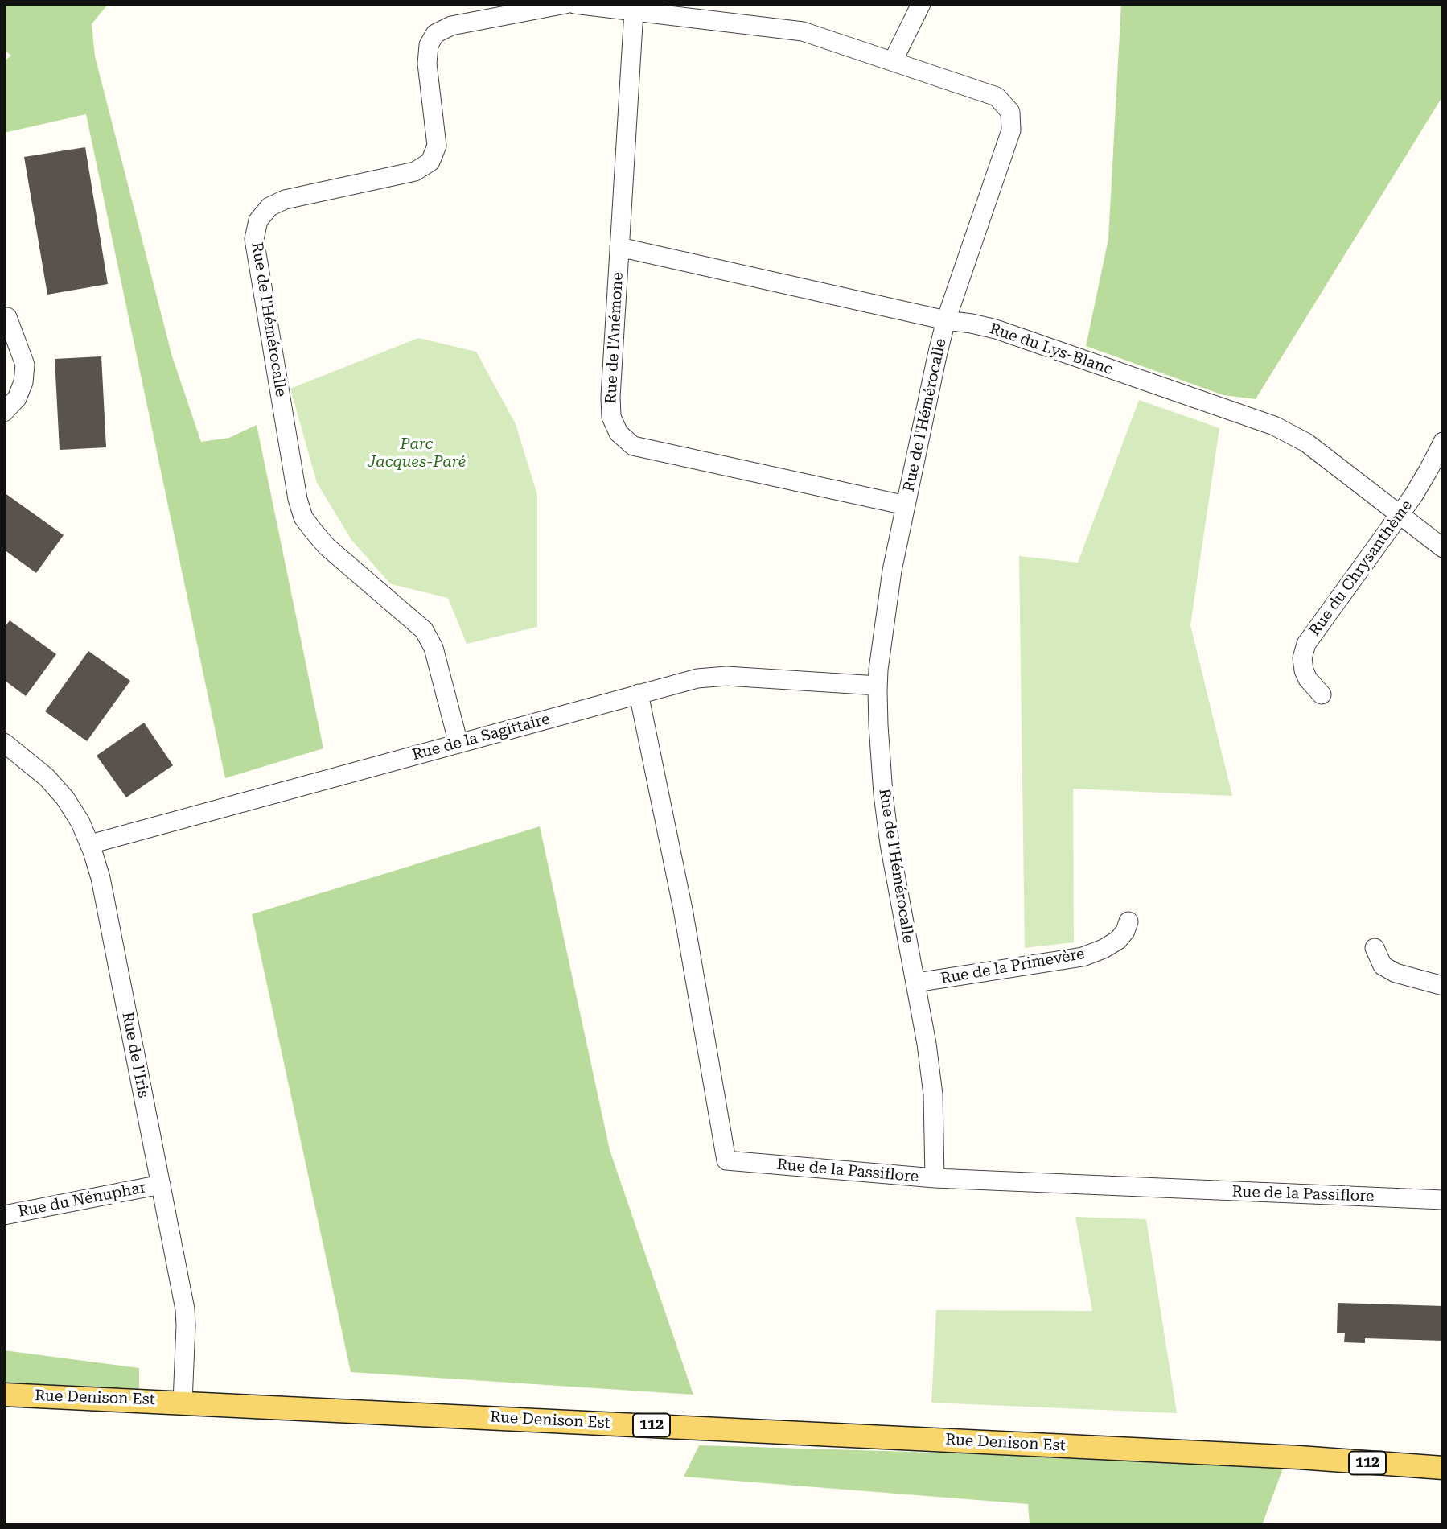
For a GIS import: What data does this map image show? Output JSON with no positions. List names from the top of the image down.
{
  "streets": {
    "main road": ["Rue Denison Est", "112"],
    "street": [
      "Rue de l'Hémérocalle",
      "Rue de l'Anémone",
      "Rue du Lys-Blanc",
      "Rue du Chrysanthème",
      "Rue de la Sagittaire",
      "Rue de la Primevère",
      "Rue de l'Iris",
      "Rue de la Passiflore",
      "Rue du Nénuphar"
    ]
  },
  "crossings": [
    ["Rue de l'Hémérocalle", "Rue de l'Anémone"],
    ["Rue de l'Hémérocalle", "Rue du Lys-Blanc"],
    ["Rue de l'Hémérocalle", "Rue de la Sagittaire"],
    ["Rue de l'Hémérocalle", "Rue de la Primevère"],
    ["Rue de l'Hémérocalle", "Rue de la Passiflore"],
    ["Rue de l'Anémone", "Rue du Lys-Blanc"],
    ["Rue du Lys-Blanc", "Rue du Chrysanthème"],
    ["Rue de la Sagittaire", "Rue de l'Iris"],
    ["Rue de la Sagittaire", "Rue de la Passiflore"],
    ["Rue de l'Iris", "Rue du Nénuphar"],
    ["Rue de l'Iris", "Rue Denison Est"]
  ],
  "parks": ["Parc Jacques-Paré"]
}
